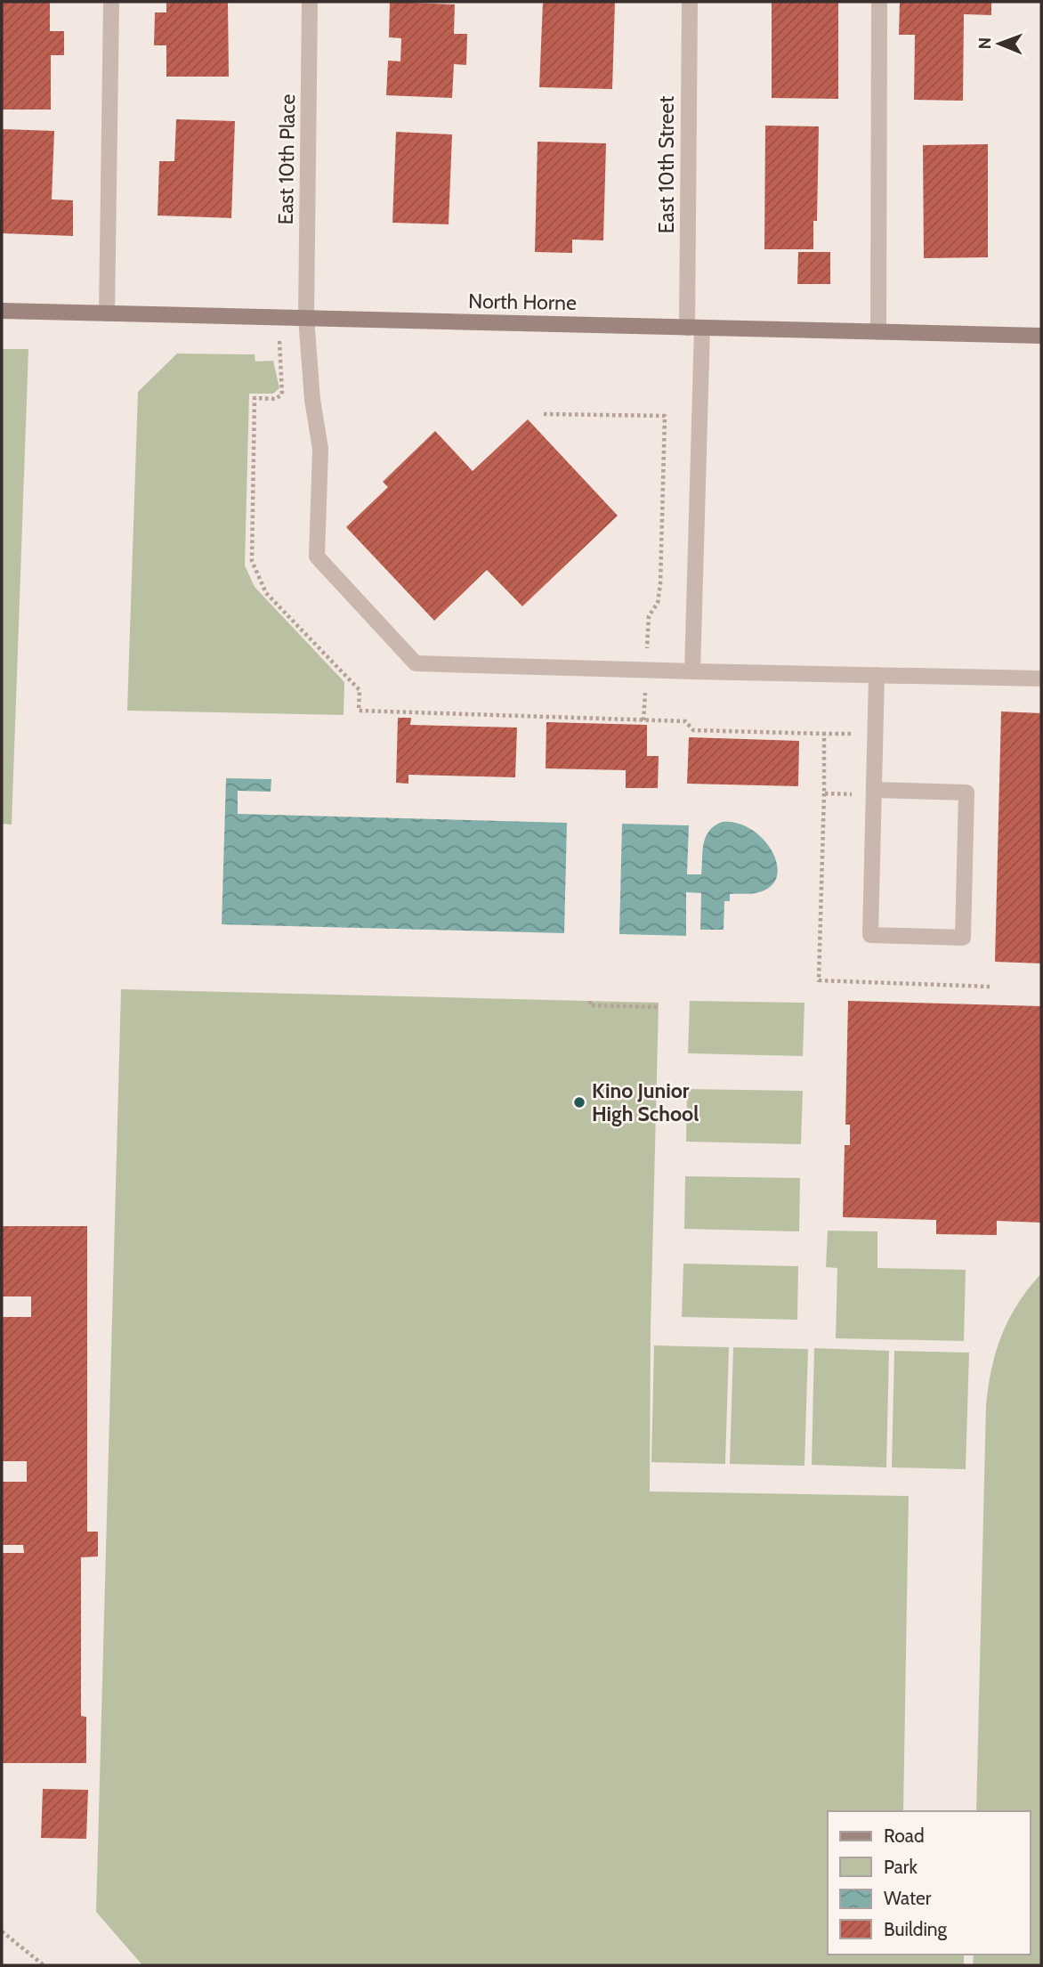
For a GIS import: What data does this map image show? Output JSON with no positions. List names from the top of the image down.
{
  "streets": {
    "street": ["East 10th Place", "East 10th Street", "North Horne"]
  },
  "crossings": [
    ["East 10th Place", "East 10th Street"],
    ["East 10th Place", "North Horne"],
    ["East 10th Street", "North Horne"]
  ],
  "places": ["Kino Junior High School"],
  "legend": [
    "Road",
    "Park",
    "Water",
    "Building"
  ],
  "north": "left"
}
